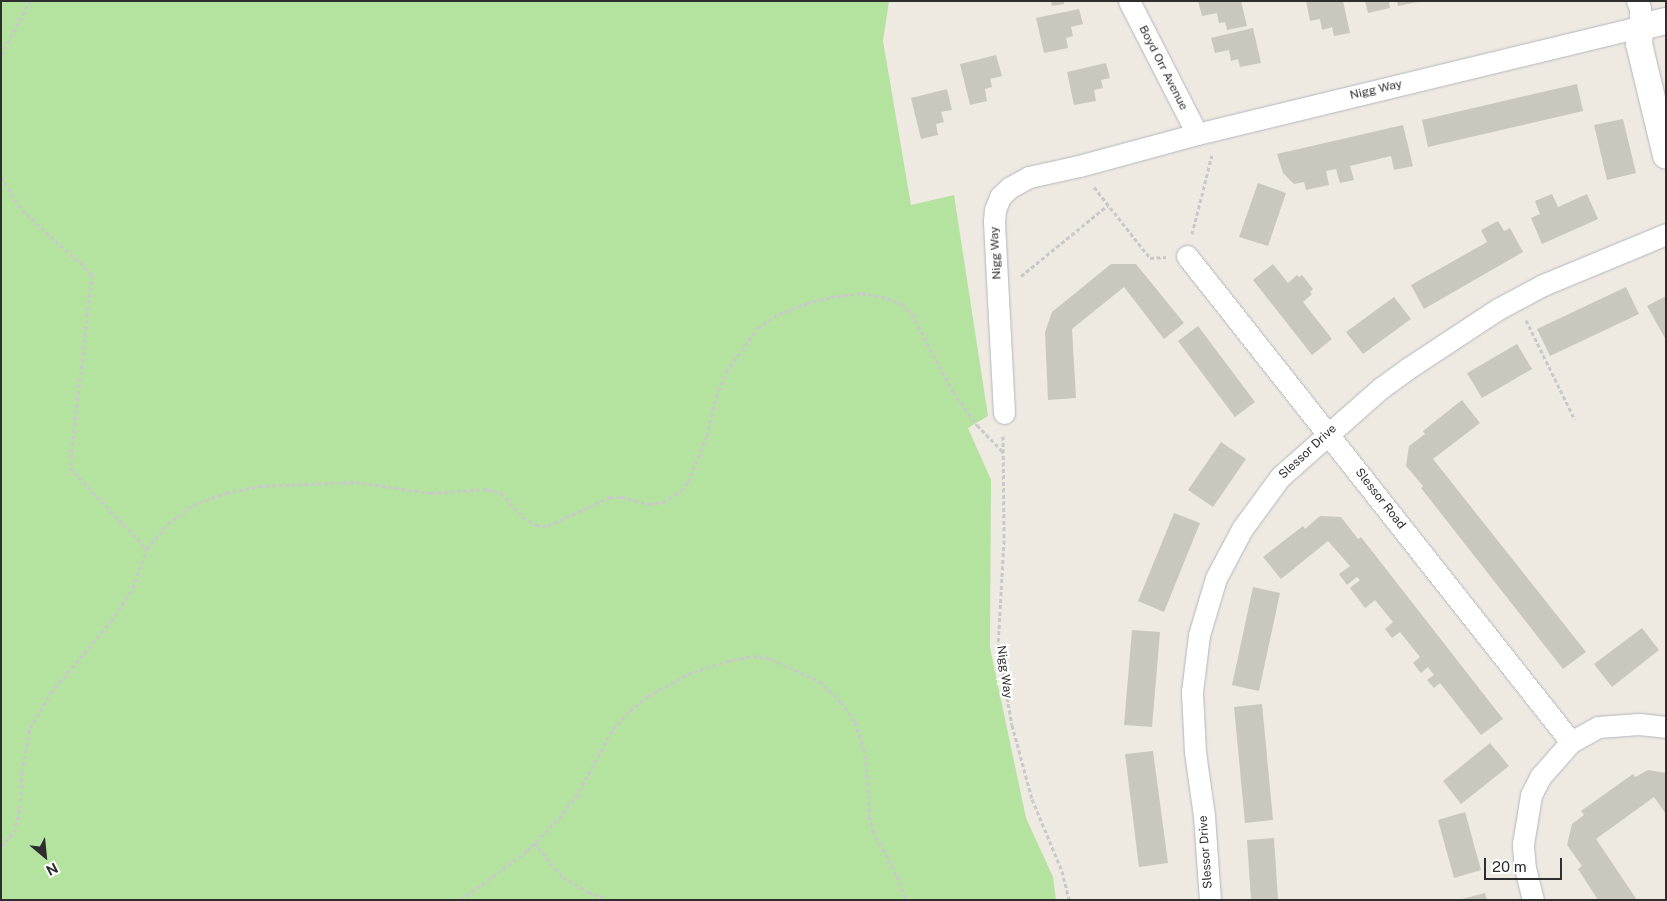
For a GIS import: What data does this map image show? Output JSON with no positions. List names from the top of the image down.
{
  "streets": {
    "street": [
      "Boyd Orr Avenue",
      "Nigg Way",
      "Slessor Drive",
      "Slessor Road"
    ]
  },
  "crossings": [
    ["Boyd Orr Avenue", "Nigg Way"],
    ["Slessor Drive", "Slessor Road"]
  ],
  "scale_bar": "20 m",
  "north": "bottom right"
}
